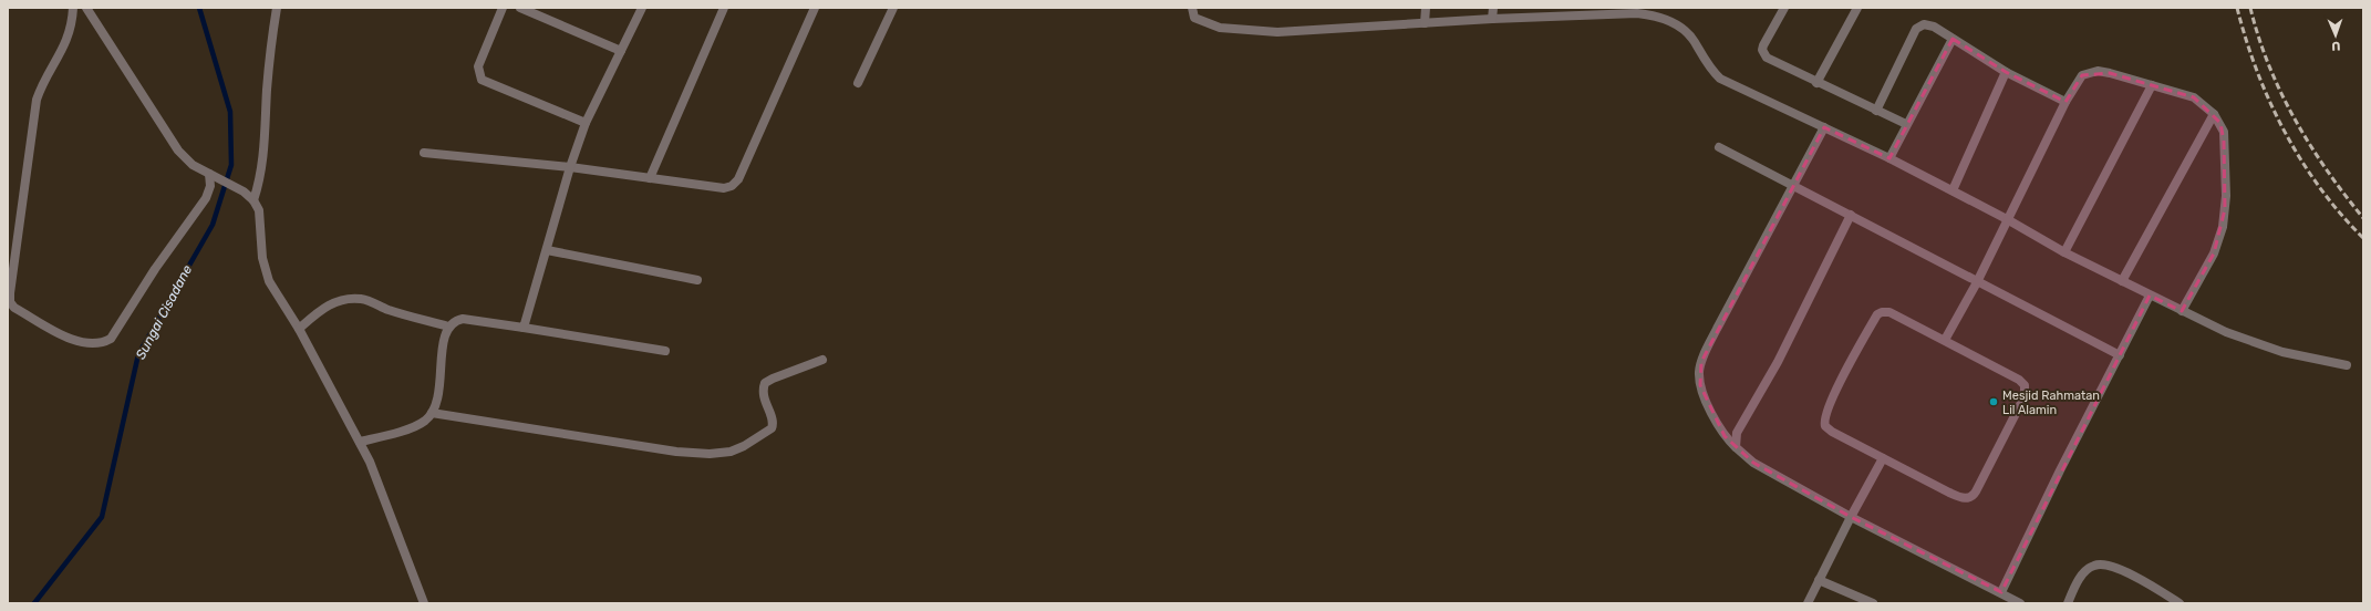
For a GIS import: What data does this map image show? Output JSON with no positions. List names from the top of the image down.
{
  "water": ["Sungai Cisadane"],
  "places": ["Mesjid Rahmatan Lil Alamin"],
  "north": "bottom"
}
